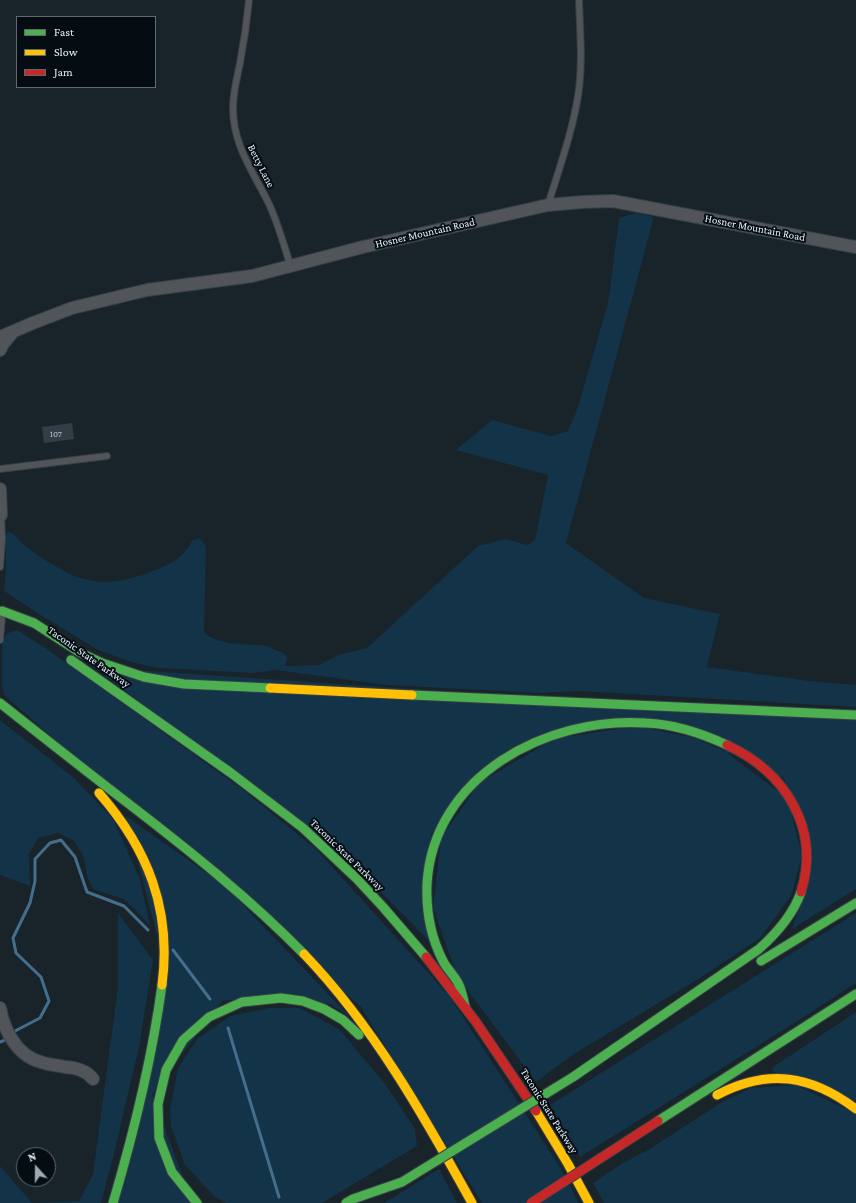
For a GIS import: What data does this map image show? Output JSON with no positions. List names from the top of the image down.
{
  "streets": {
    "highway": ["Taconic State Parkway"],
    "street": ["Hosner Mountain Road"],
    "lane": ["Betty Lane"]
  },
  "crossings": [
    ["Betty Lane", "Hosner Mountain Road"]
  ],
  "house_numbers": ["107"],
  "legend": ["Fast", "Slow", "Jam"],
  "north": "top"
}
